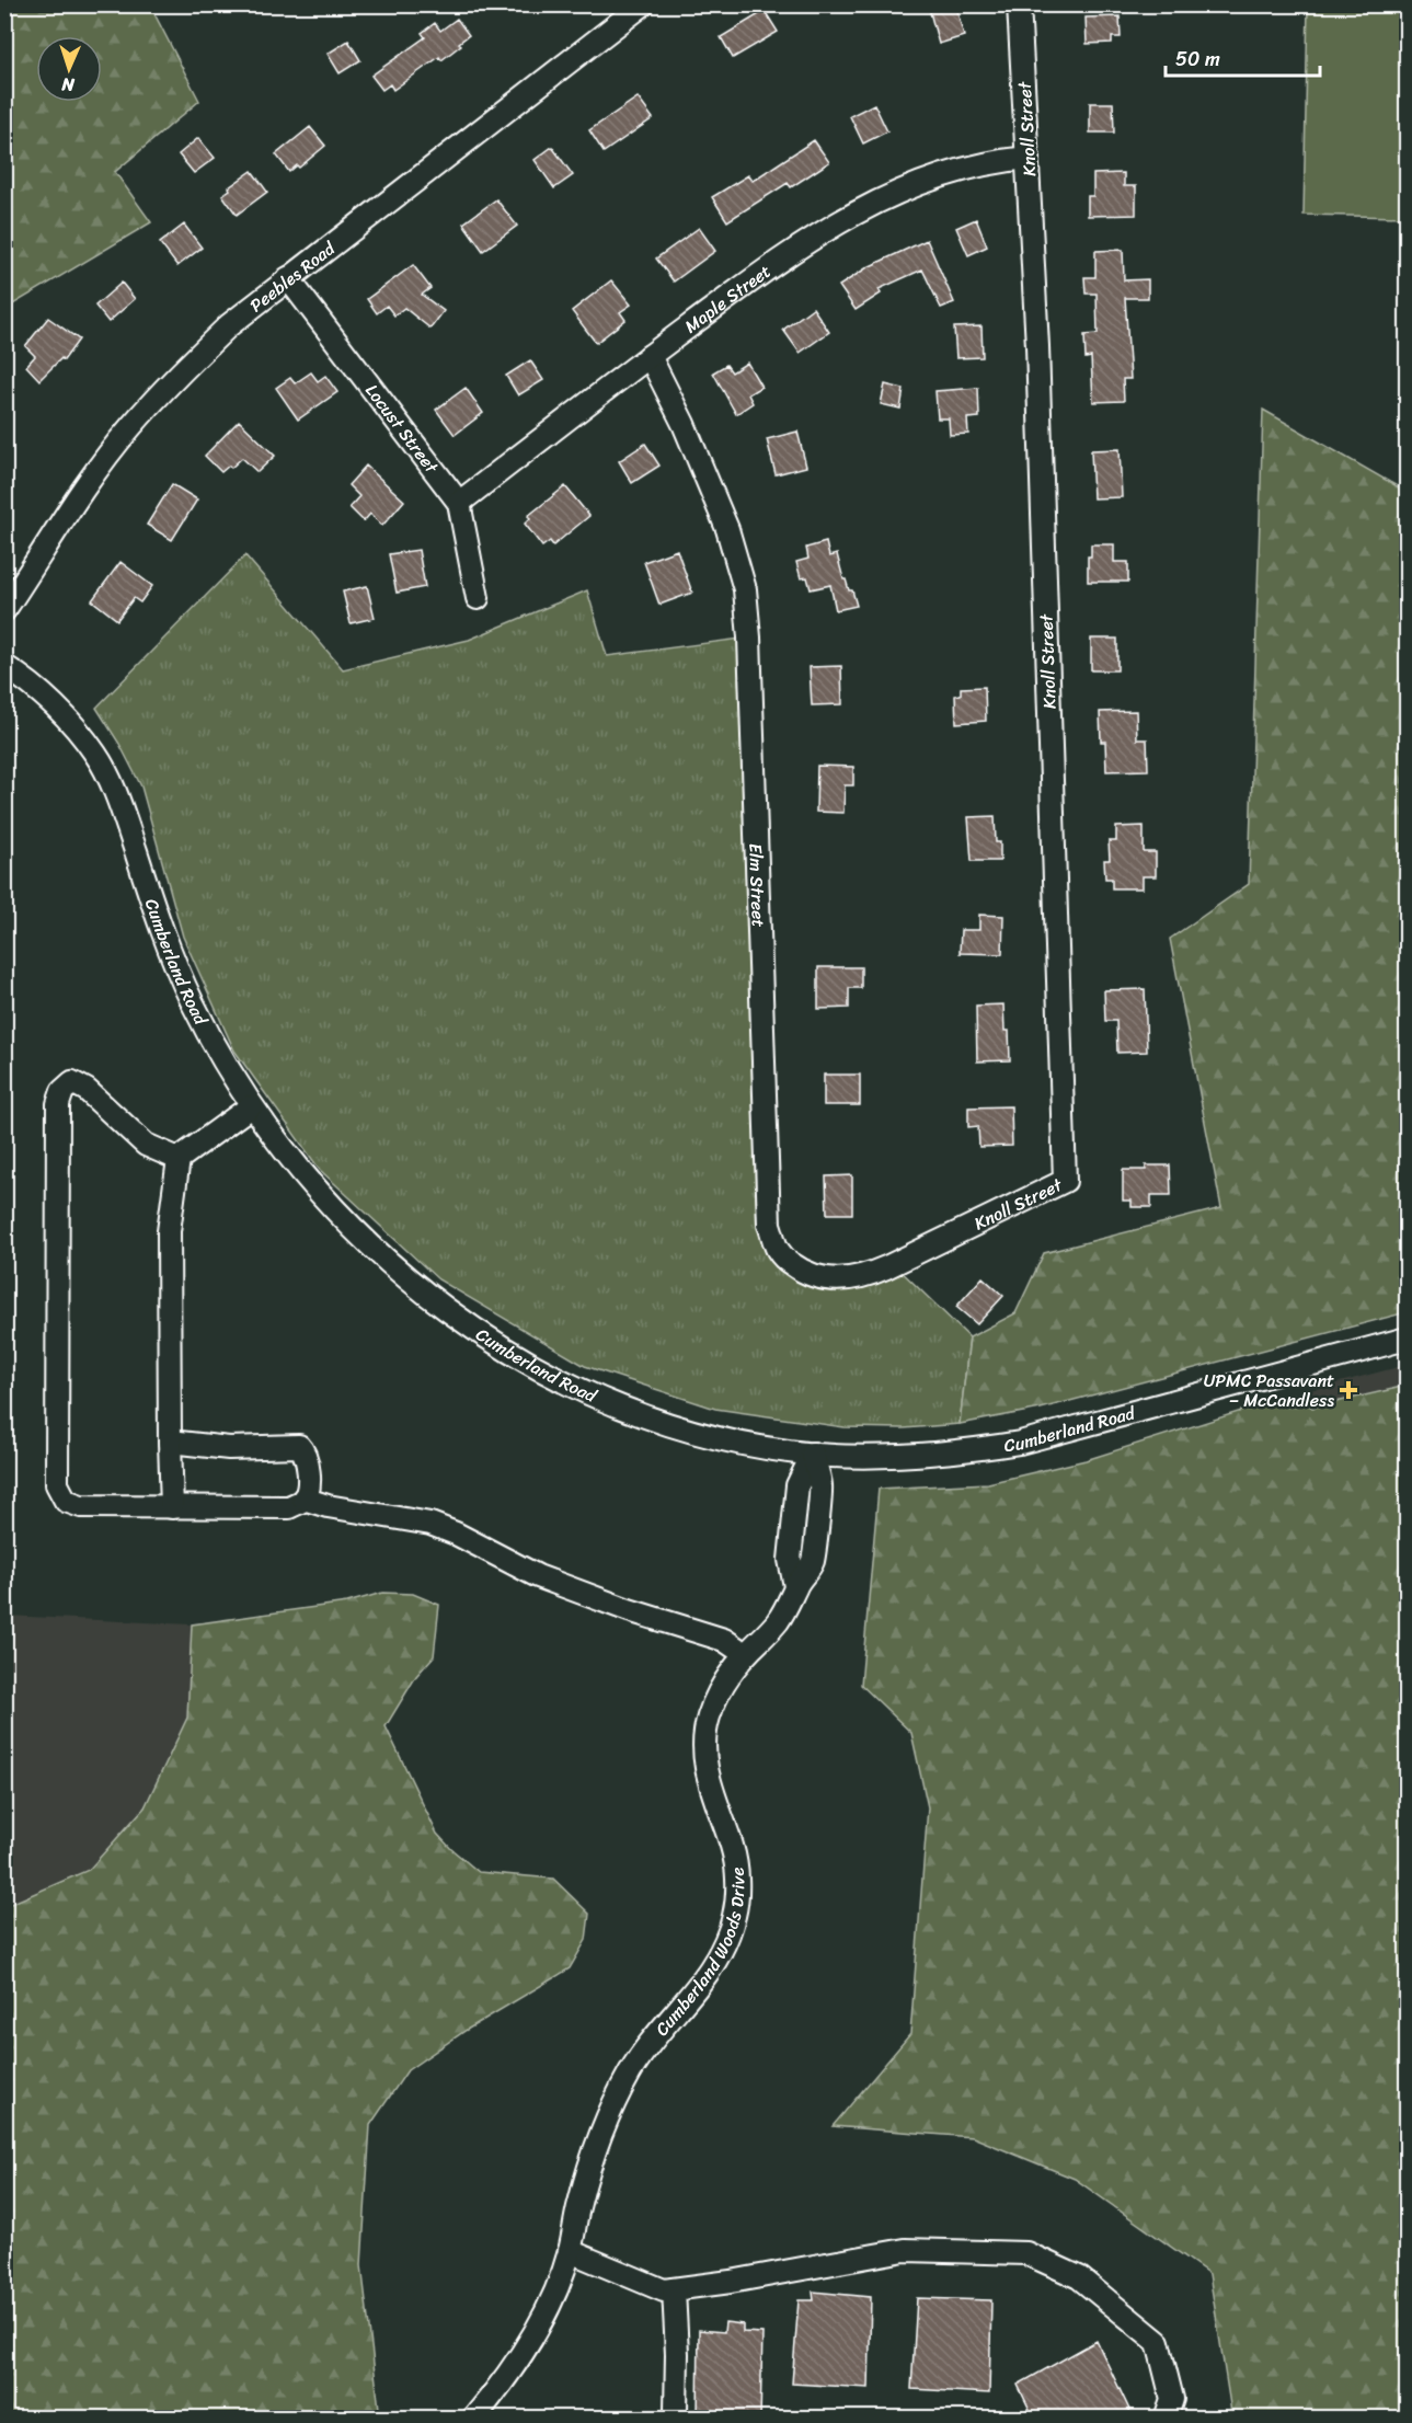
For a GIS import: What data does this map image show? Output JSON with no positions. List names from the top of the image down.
{
  "streets": {
    "street": [
      "Knoll Street",
      "Peebles Road",
      "Maple Street",
      "Locust Street",
      "Elm Street",
      "Cumberland Road",
      "Cumberland Woods Drive"
    ]
  },
  "crossings": [
    ["Knoll Street", "Maple Street"],
    ["Knoll Street", "Elm Street"],
    ["Peebles Road", "Locust Street"],
    ["Maple Street", "Locust Street"],
    ["Maple Street", "Elm Street"],
    ["Cumberland Road", "Cumberland Woods Drive"]
  ],
  "places": {
    "health": ["UPMC Passavant – McCandless"]
  },
  "scale_bar": "50 m",
  "north": "bottom"
}
